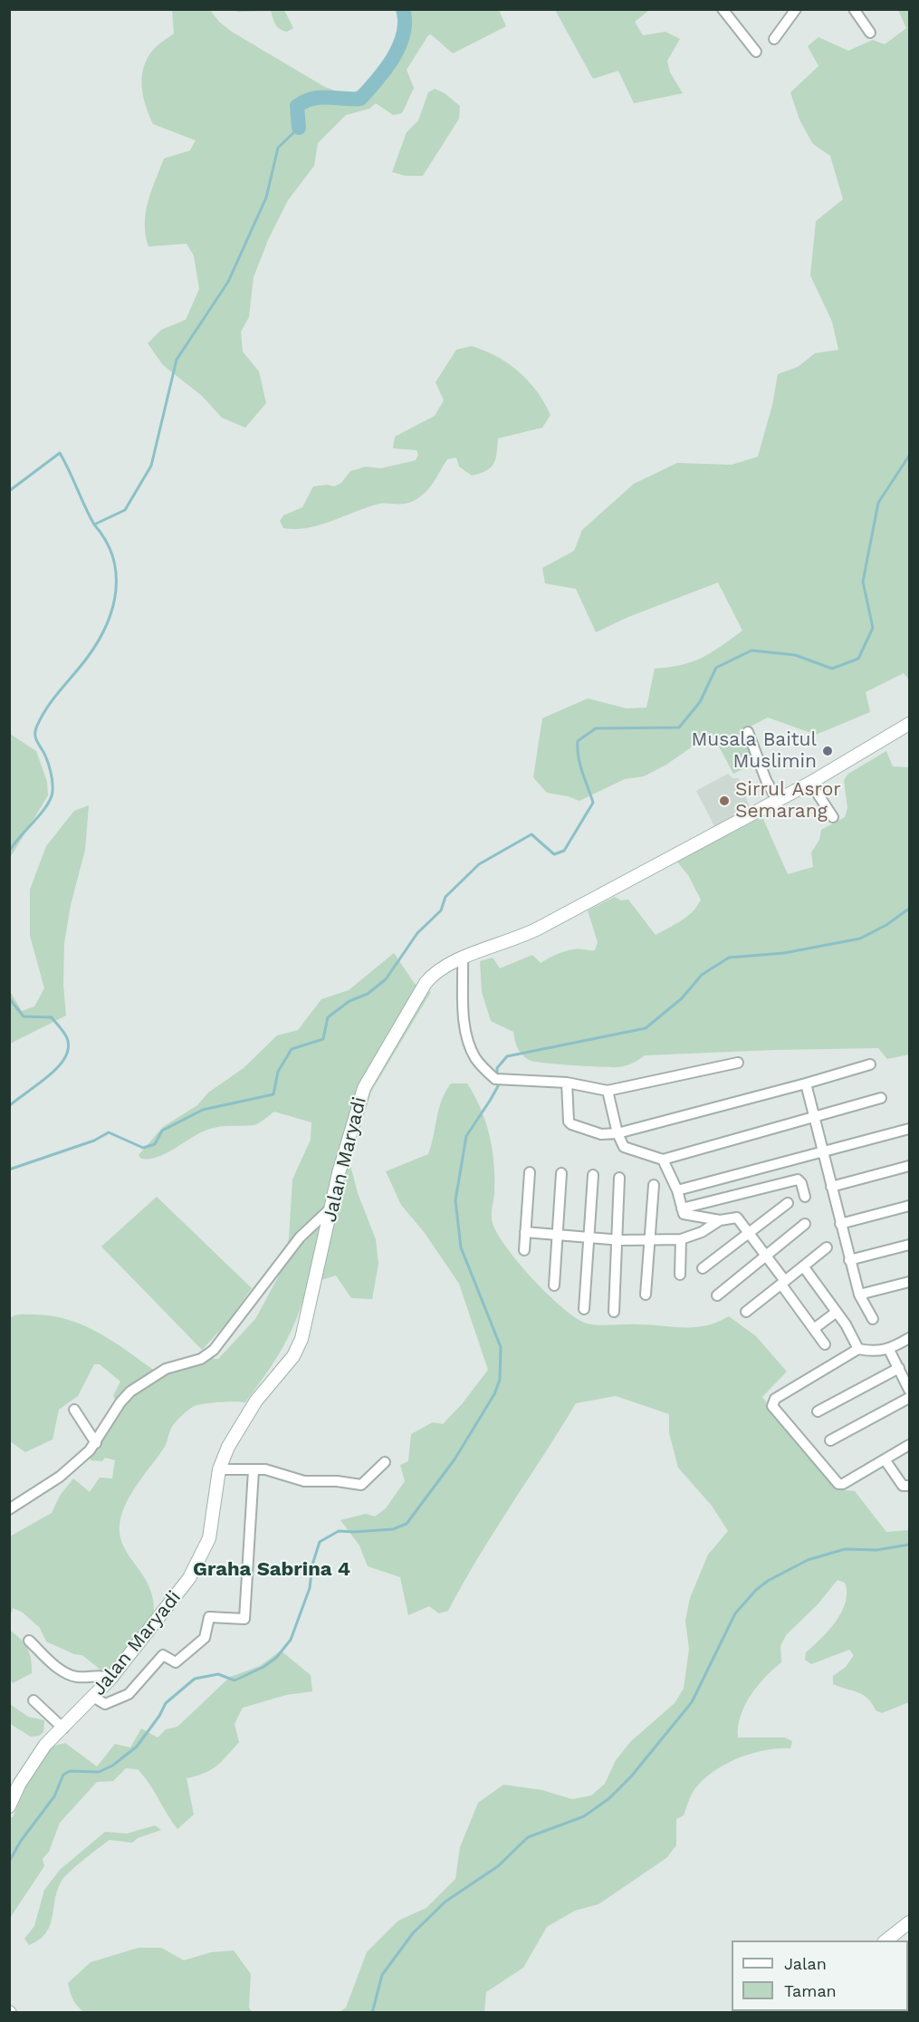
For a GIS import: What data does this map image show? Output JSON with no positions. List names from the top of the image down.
{
  "streets": {
    "street": ["Jalan Maryadi"]
  },
  "districts": ["Graha Sabrina 4"],
  "places": ["Musala Baitul Muslimin", "Sirrul Asror Semarang"],
  "legend": ["Jalan", "Taman"]
}
